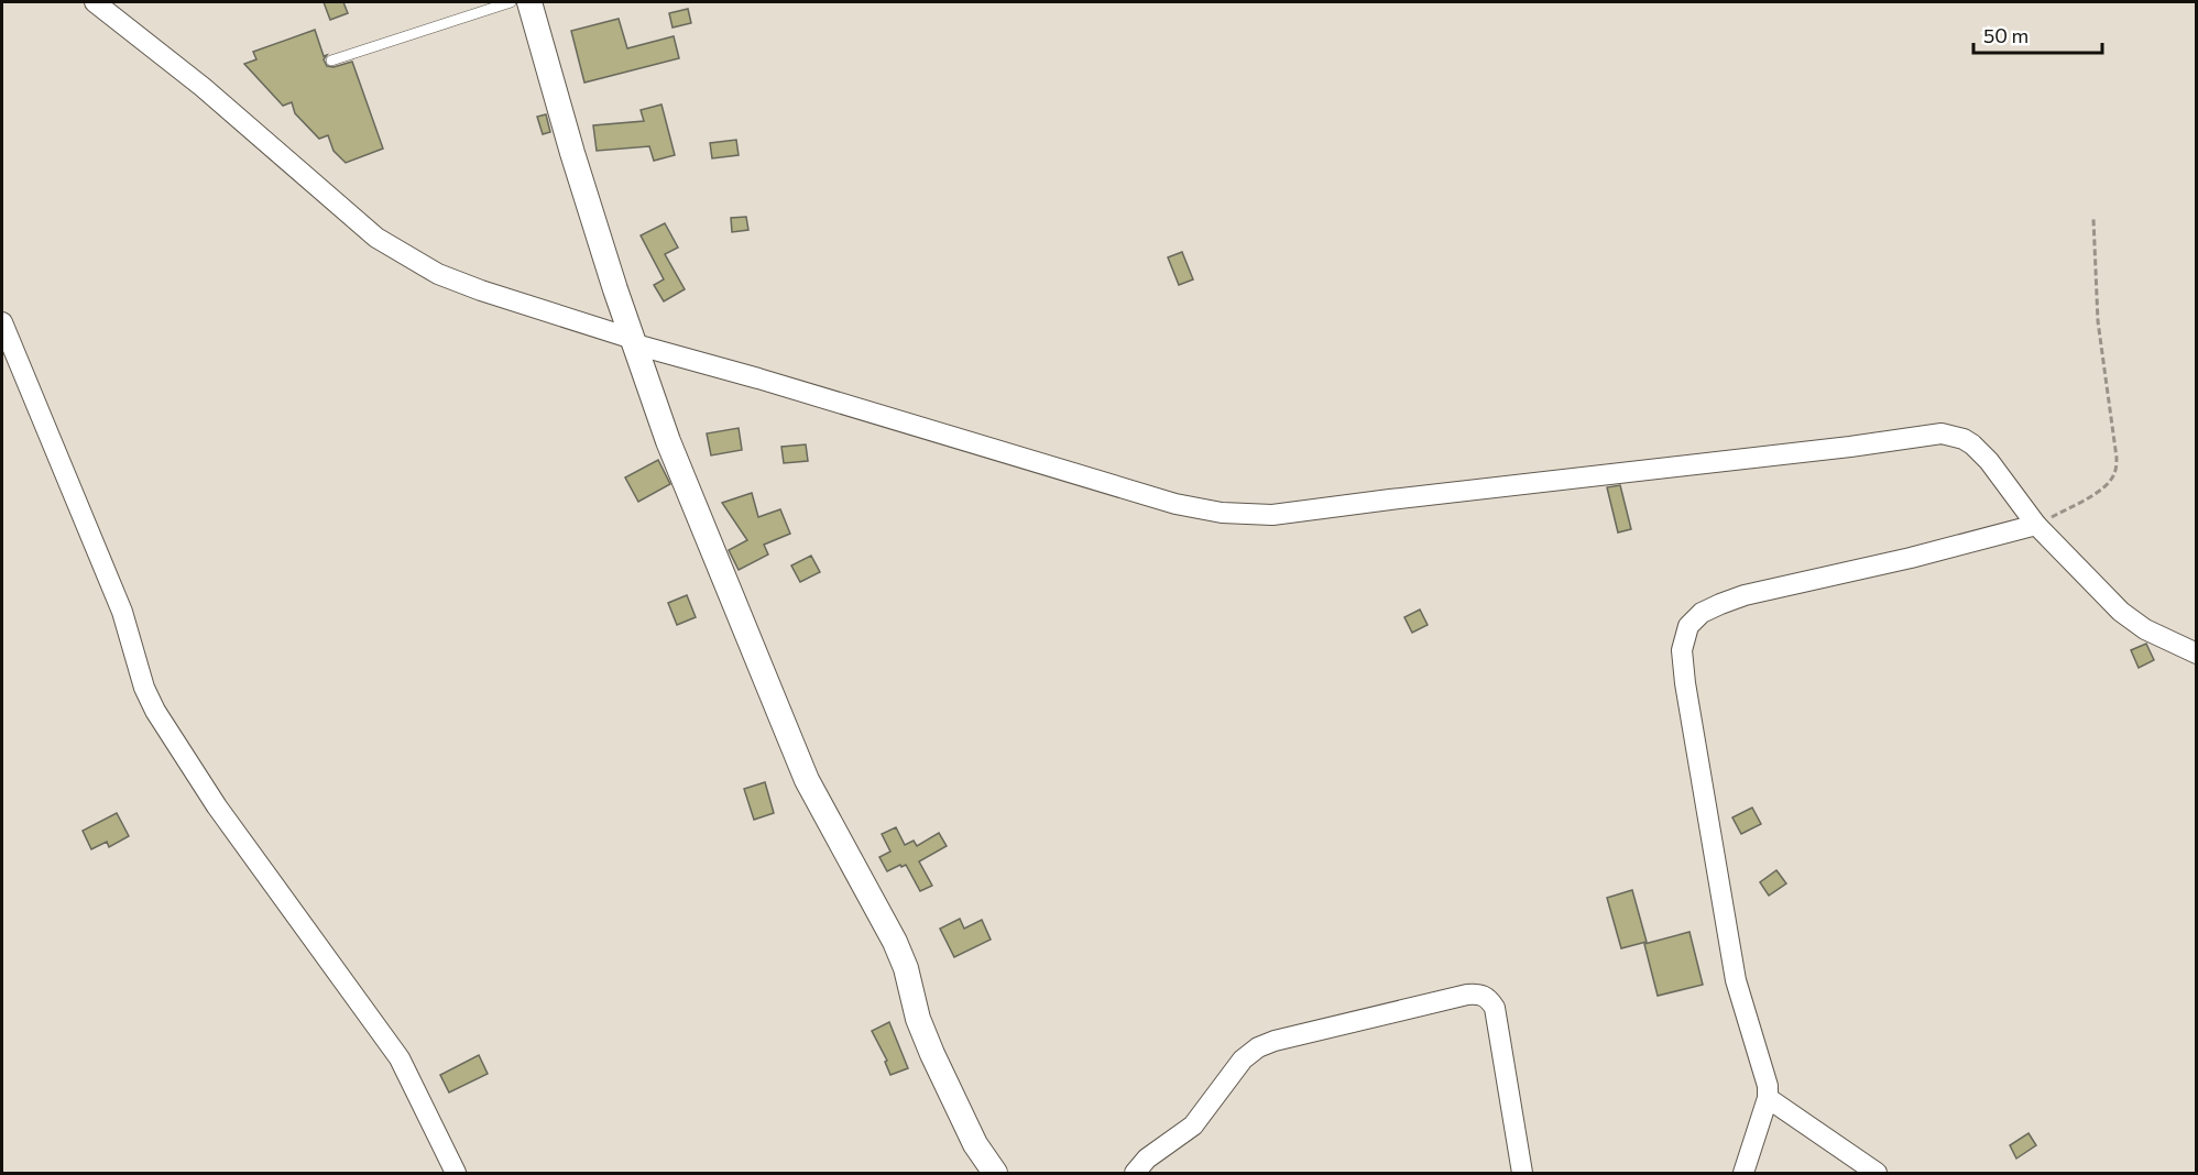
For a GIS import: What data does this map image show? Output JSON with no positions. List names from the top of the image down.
{
  "scale_bar": "50 m"
}
